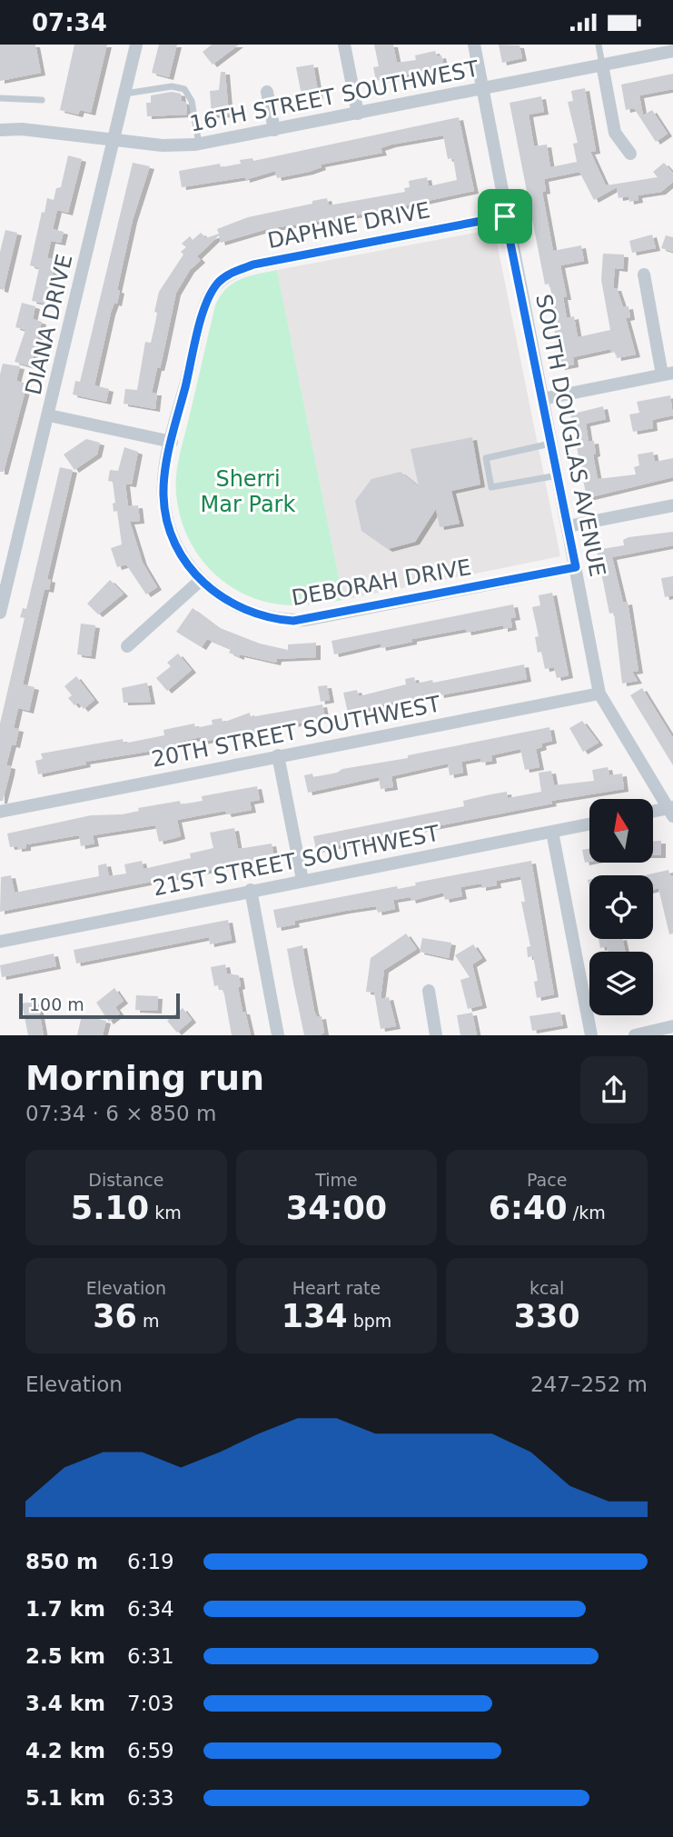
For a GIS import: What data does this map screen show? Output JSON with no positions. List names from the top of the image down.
{
  "streets": {
    "street": [
      "16TH STREET SOUTHWEST",
      "DAPHNE DRIVE",
      "DIANA DRIVE",
      "SOUTH DOUGLAS AVENUE",
      "DEBORAH DRIVE",
      "20TH STREET SOUTHWEST",
      "21ST STREET SOUTHWEST"
    ]
  },
  "crossings": [
    ["16TH STREET SOUTHWEST", "DIANA DRIVE"],
    ["16TH STREET SOUTHWEST", "SOUTH DOUGLAS AVENUE"],
    ["DAPHNE DRIVE", "SOUTH DOUGLAS AVENUE"],
    ["DAPHNE DRIVE", "DEBORAH DRIVE"],
    ["SOUTH DOUGLAS AVENUE", "DEBORAH DRIVE"],
    ["SOUTH DOUGLAS AVENUE", "20TH STREET SOUTHWEST"]
  ],
  "parks": ["Sherri Mar Park"],
  "scale_bar": "100 m",
  "north": "top",
  "page": {
    "status": "07:34",
    "scale": "100 m",
    "heading": ["Morning run", "07:34 · 6 × 850 m"],
    "stats": [
      ["Distance", "5.10 km"],
      ["Time", "34:00"],
      ["Pace", "6:40 /km"],
      ["Elevation", "36 m"],
      ["Heart rate", "134 bpm"],
      ["kcal", "330"]
    ],
    "chart": ["Elevation", "247–252 m"],
    "list": [
      {
        "name": "850 m",
        "note": "6:19"
      },
      {
        "name": "1.7 km",
        "note": "6:34"
      },
      {
        "name": "2.5 km",
        "note": "6:31"
      },
      {
        "name": "3.4 km",
        "note": "7:03"
      },
      {
        "name": "4.2 km",
        "note": "6:59"
      },
      {
        "name": "5.1 km",
        "note": "6:33"
      }
    ]
  }
}
